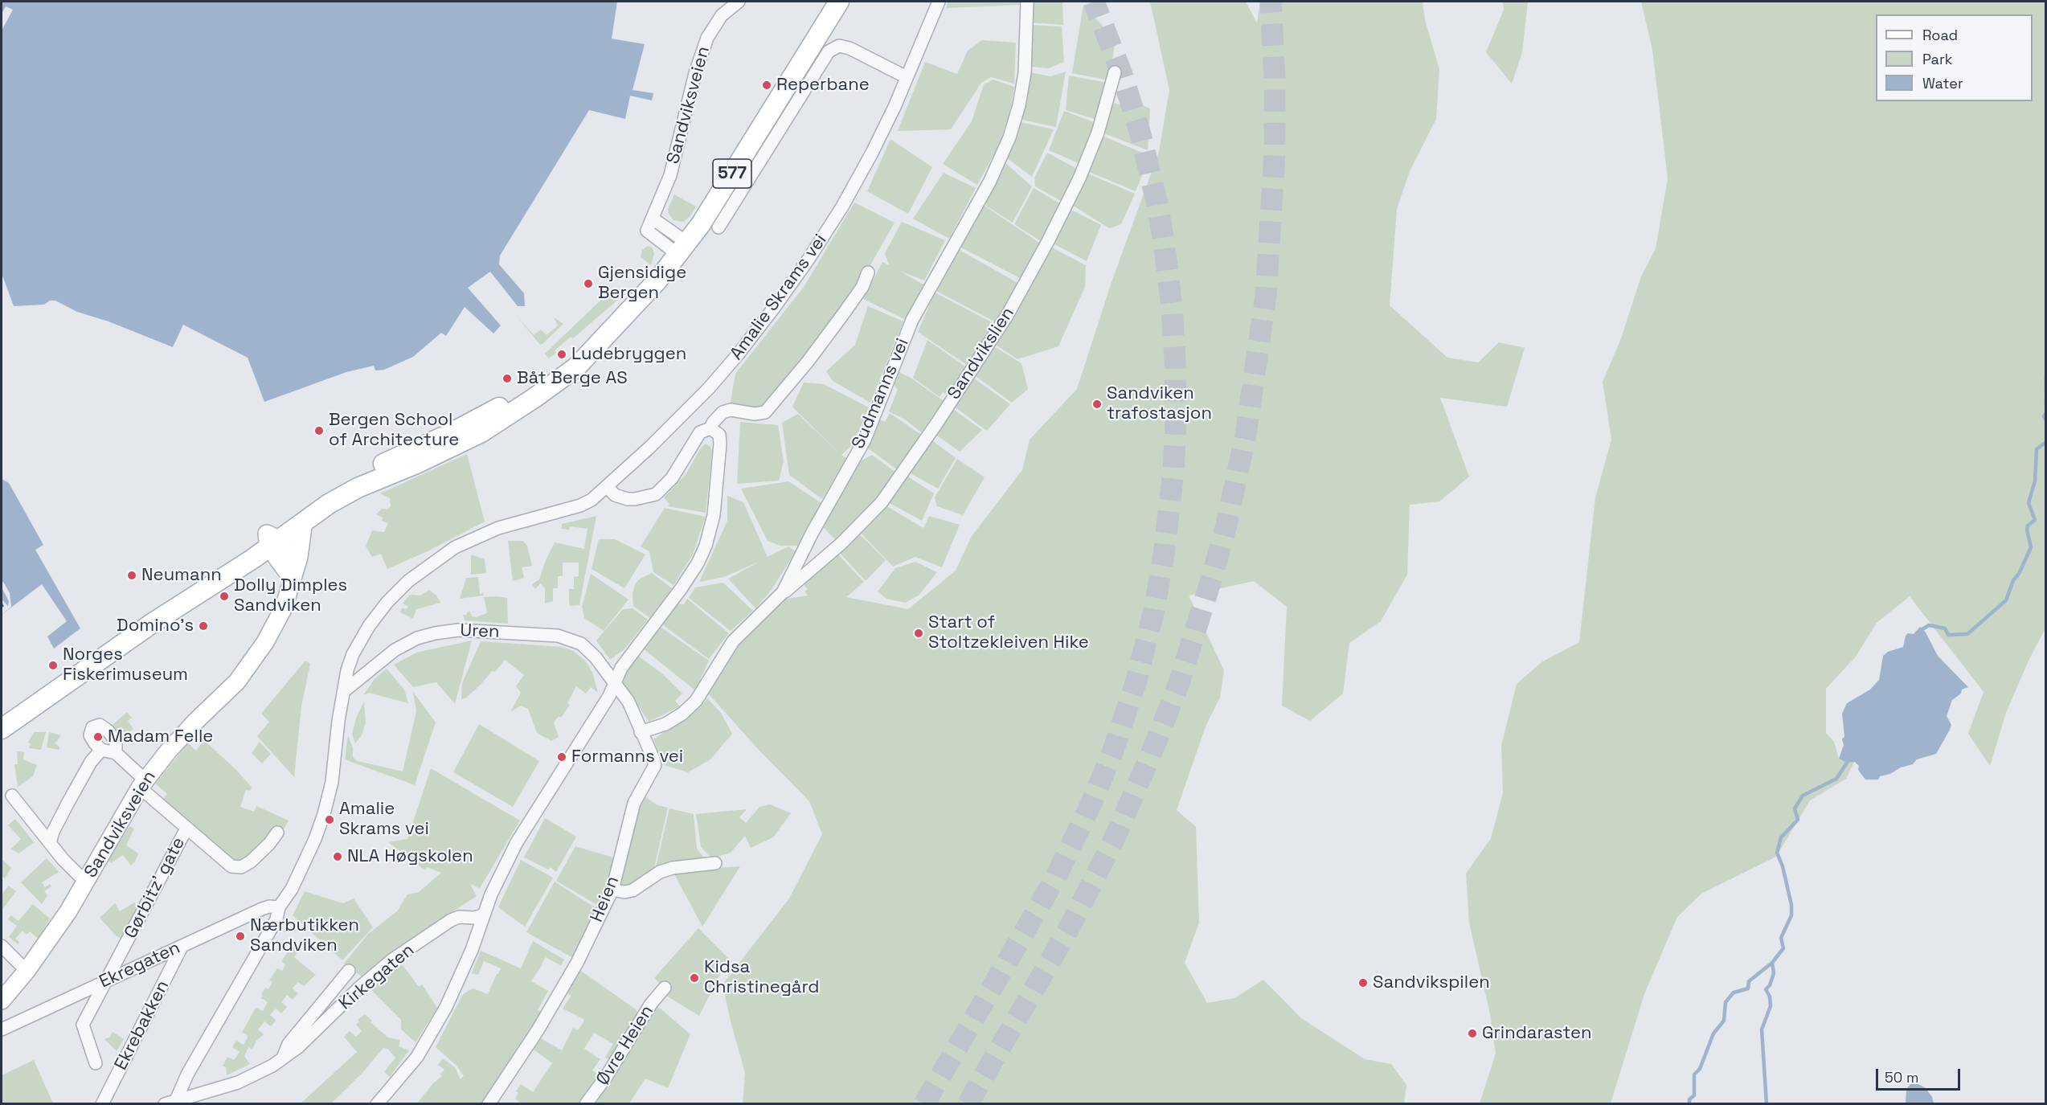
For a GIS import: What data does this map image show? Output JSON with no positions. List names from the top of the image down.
{
  "streets": {
    "main road": ["Sandviksveien", "577"],
    "street": [
      "Amalie Skrams vei",
      "Sandvikslien",
      "Sudmanns vei",
      "Uren",
      "Gørbitz' gate",
      "Heien",
      "Ekregaten",
      "Kirkegaten",
      "Ekrebakken",
      "Øvre Heien"
    ]
  },
  "crossings": [
    ["Sandviksveien", "577"],
    ["Amalie Skrams vei", "Uren"],
    ["Amalie Skrams vei", "Ekregaten"],
    ["Amalie Skrams vei", "Kirkegaten"],
    ["Sandvikslien", "Sudmanns vei"],
    ["Sudmanns vei", "Heien"],
    ["Uren", "Heien"],
    ["Gørbitz' gate", "Ekregaten"],
    ["Ekregaten", "Ekrebakken"]
  ],
  "places": [
    "Reperbane",
    "Gjensidige Bergen",
    "Ludebryggen",
    "Båt Berge AS",
    "Sandviken trafostasjon",
    "Bergen School of Architecture",
    "Neumann",
    "Dolly Dimples Sandviken",
    "Domino's",
    "Start of Stoltzekleiven Hike",
    "Norges Fiskerimuseum",
    "Madam Felle",
    "Formanns vei",
    "Amalie Skrams vei",
    "NLA Høgskolen",
    "Nærbutikken Sandviken",
    "Kidsa Christinegård",
    "Sandvikspilen",
    "Grindarasten"
  ],
  "legend": ["Road", "Park", "Water"],
  "scale_bar": "50 m"
}
